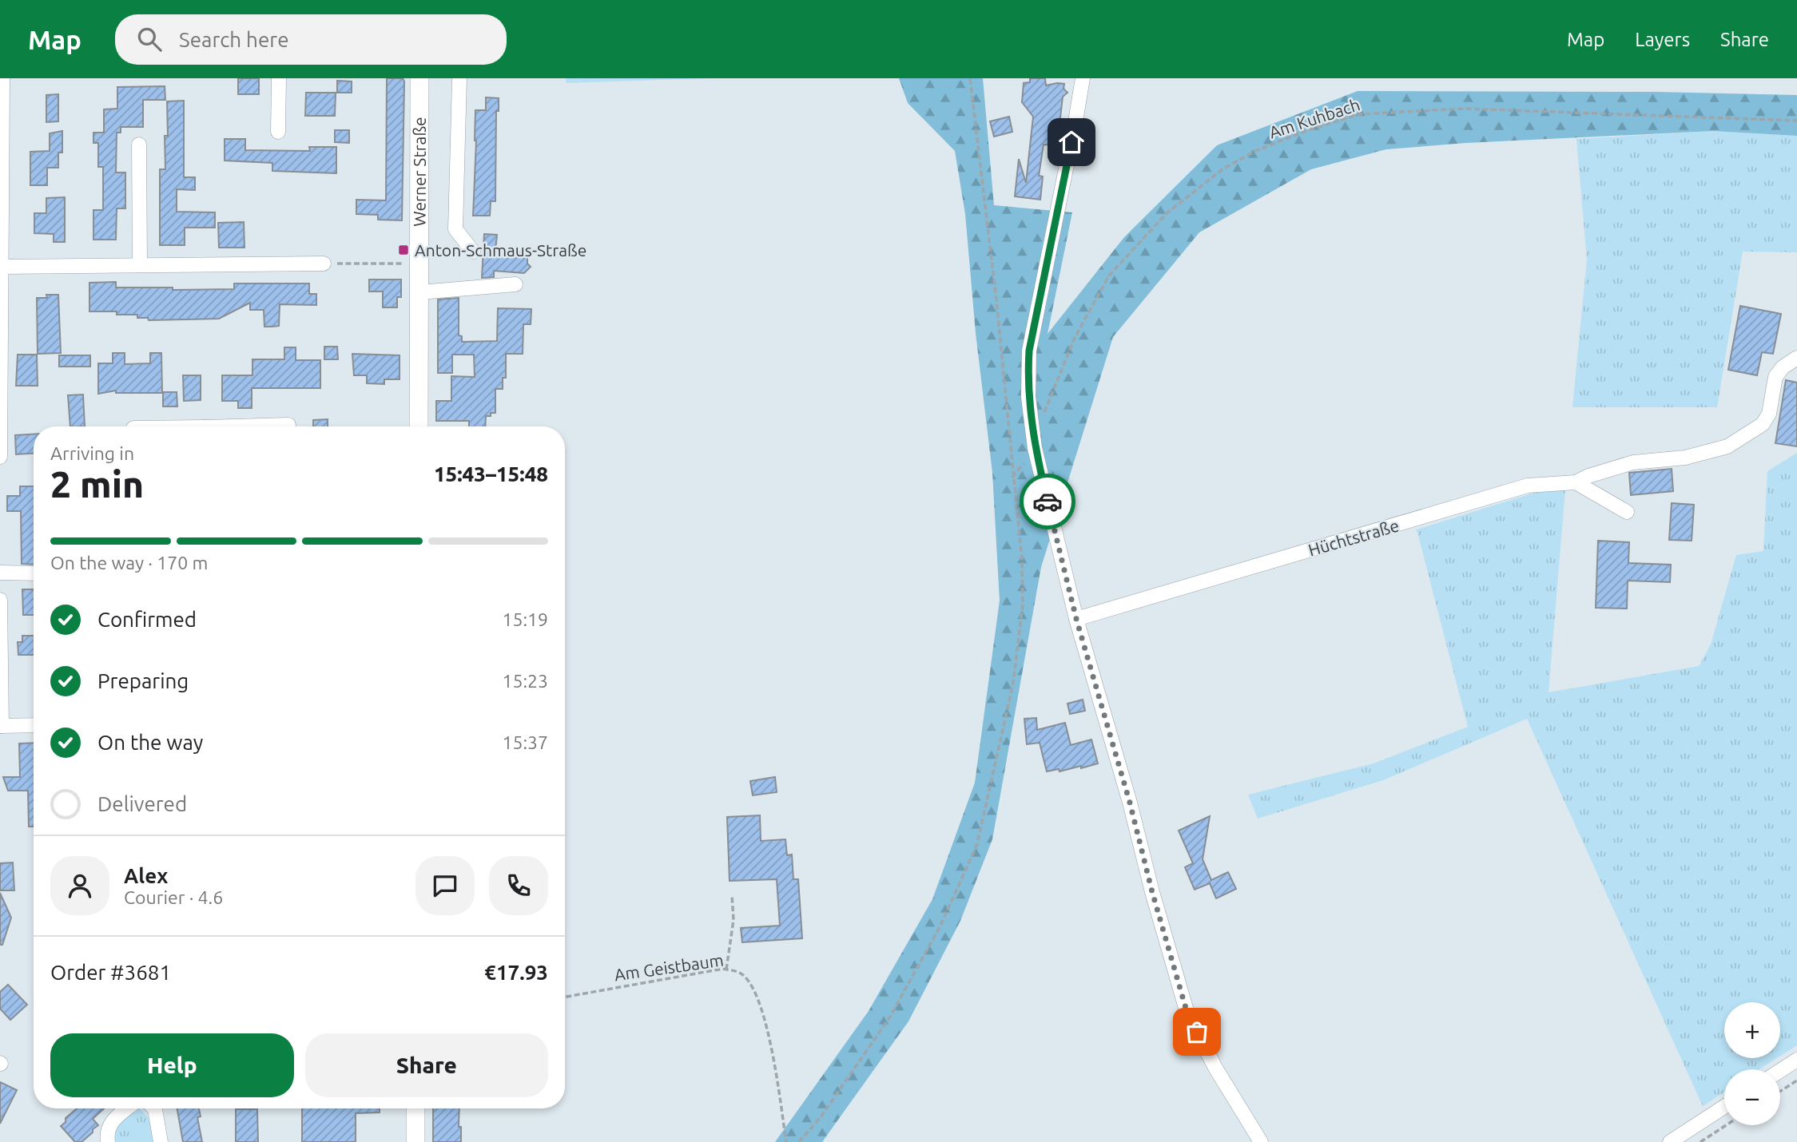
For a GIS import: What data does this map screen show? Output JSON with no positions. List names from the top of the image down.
{
  "streets": {
    "main road": ["Werner Straße"],
    "street": ["Hüchtstraße"],
    "path": ["Am Kuhbach", "Am Geistbaum"]
  },
  "places": {
    "transit": ["Anton-Schmaus-Straße"]
  },
  "page": {
    "header": "Map",
    "search": "Search here",
    "nav": ["Map", "Layers", "Share"],
    "heading": ["2 min", "Arriving in", "15:43–15:48"],
    "panel": [
      "Alex",
      "Courier · 4.6",
      "Order #3681",
      "€17.93"
    ],
    "bar": "On the way · 170 m",
    "list": [
      ["Confirmed", "15:19"],
      ["Preparing", "15:23"],
      ["On the way", "15:37"],
      "Delivered"
    ],
    "map_buttons": ["+", "−"],
    "buttons": ["Help", "Share"]
  }
}
